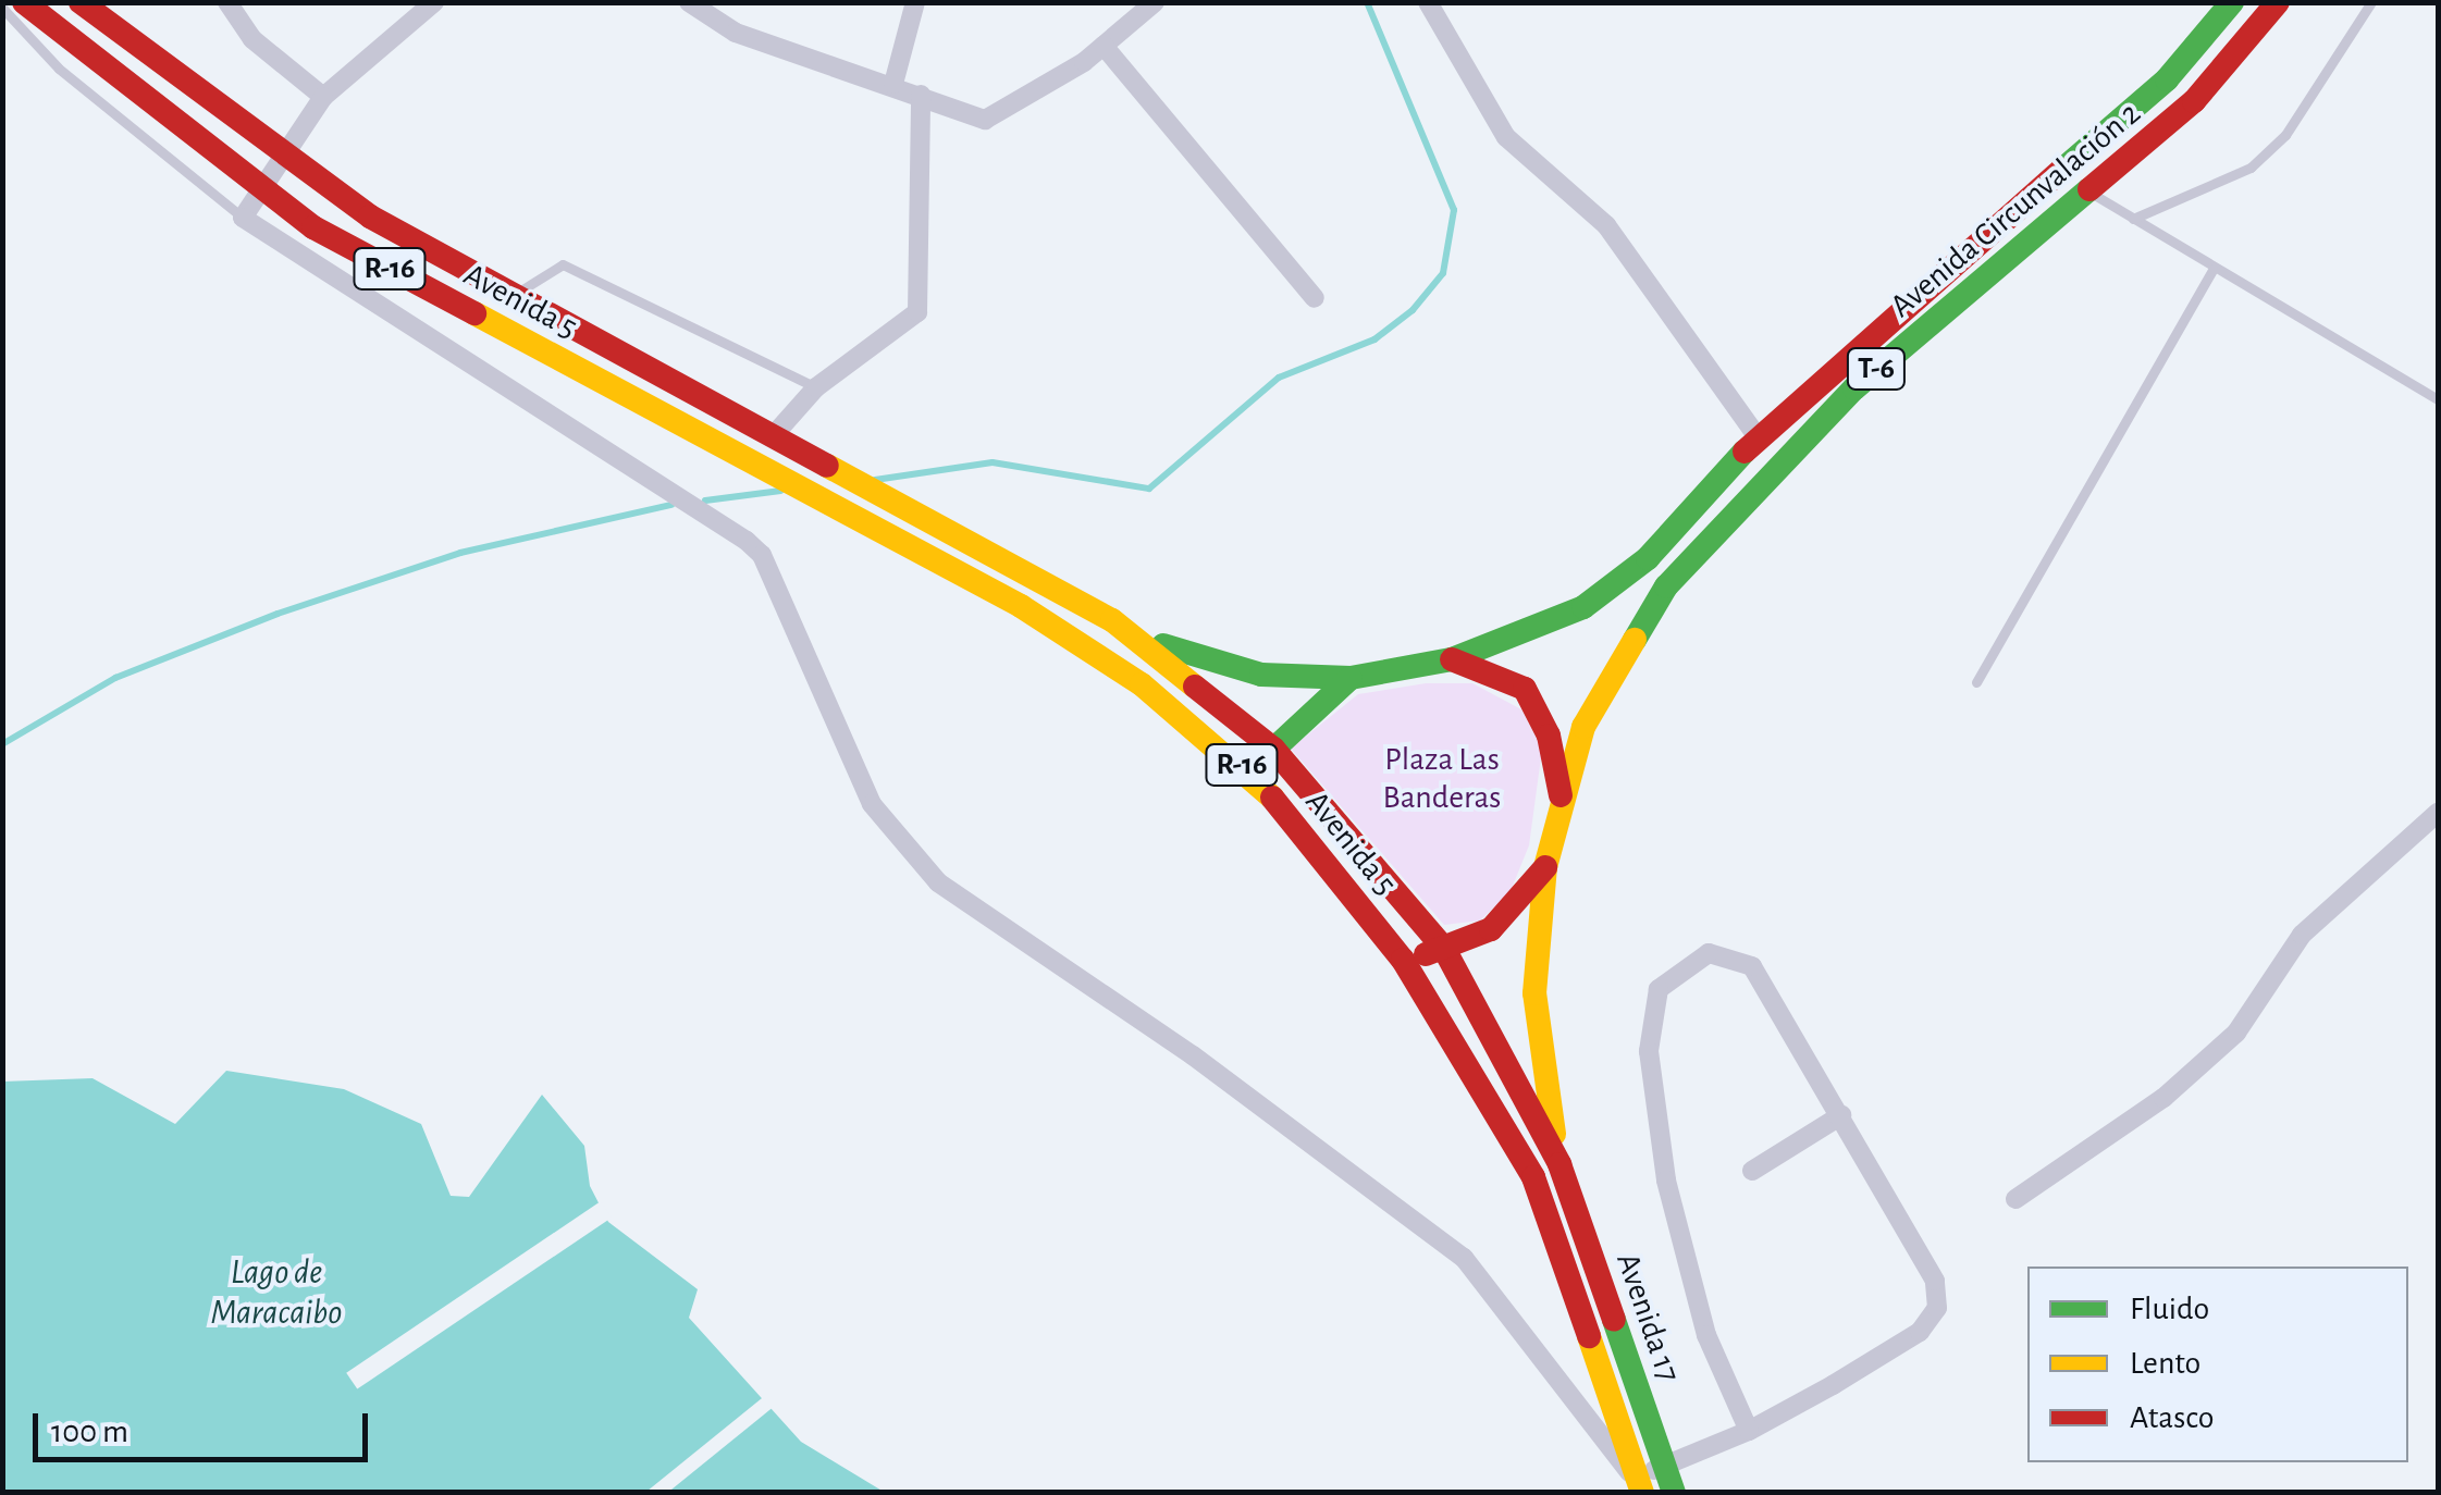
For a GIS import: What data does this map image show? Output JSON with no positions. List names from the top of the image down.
{
  "streets": {
    "main road": [
      "Avenida Circunvalación 2",
      "R-16",
      "Avenida 5",
      "T-6",
      "Avenida 17"
    ]
  },
  "crossings": [
    ["Avenida Circunvalación 2", "Avenida 5"],
    ["Avenida Circunvalación 2", "T-6"],
    ["Avenida Circunvalación 2", "Avenida 17"],
    ["Avenida 5", "T-6"],
    ["Avenida 5", "Avenida 17"]
  ],
  "water": ["Lago de Maracaibo"],
  "parks": ["Plaza Las Banderas"],
  "legend": ["Fluido", "Lento", "Atasco"],
  "scale_bar": "100 m"
}
